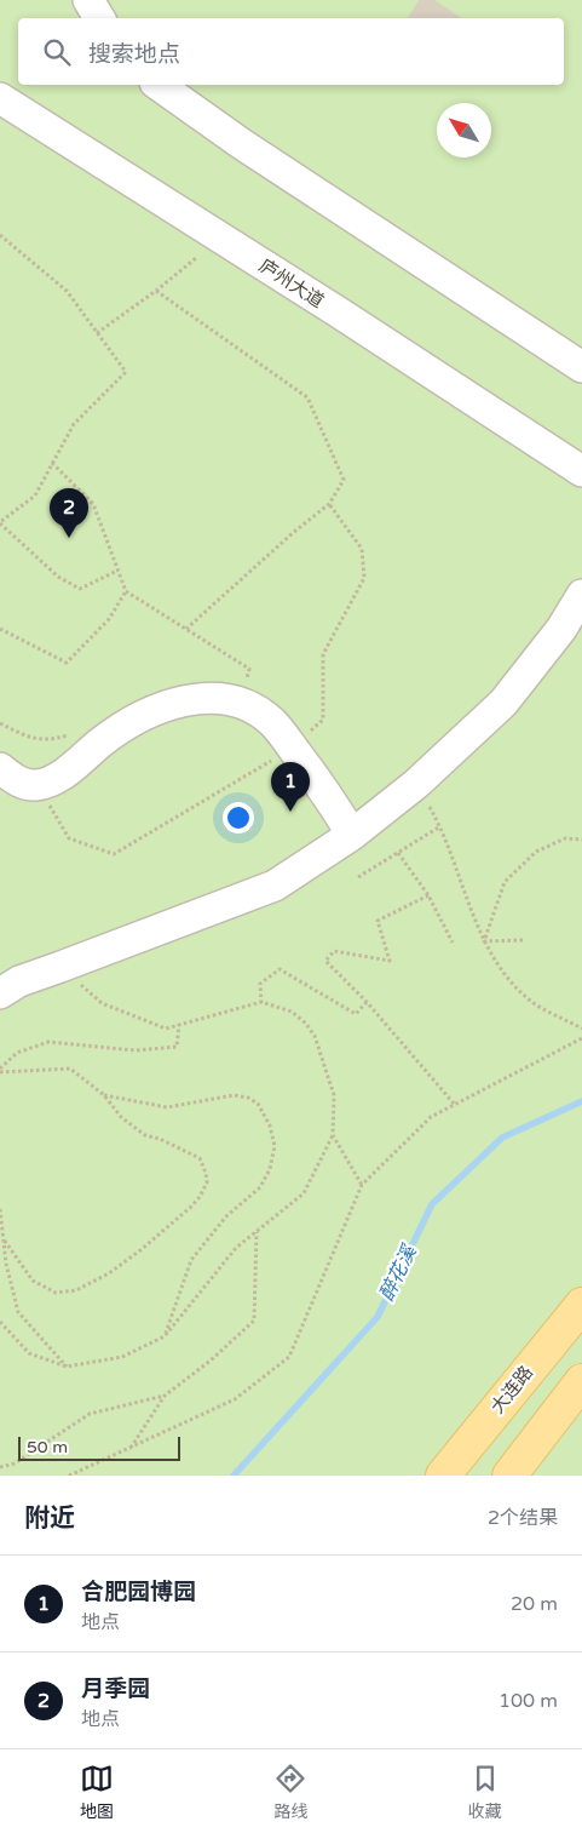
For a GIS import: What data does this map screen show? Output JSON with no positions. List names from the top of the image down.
{
  "streets": {
    "main road": ["大连路"],
    "street": ["庐州大道"]
  },
  "water": ["醉花溪"],
  "scale_bar": "50 m",
  "north": "top left",
  "page": {
    "search": "搜索地点",
    "pins": ["2", "1"],
    "scale": "50 m",
    "heading": ["附近", "2个结果"],
    "list": [
      {
        "mark": "1",
        "name": "合肥园博园",
        "note": "地点",
        "value": "20 m"
      },
      {
        "mark": "2",
        "name": "月季园",
        "note": "地点",
        "value": "100 m"
      }
    ],
    "nav": ["地图", "路线", "收藏"]
  }
}
